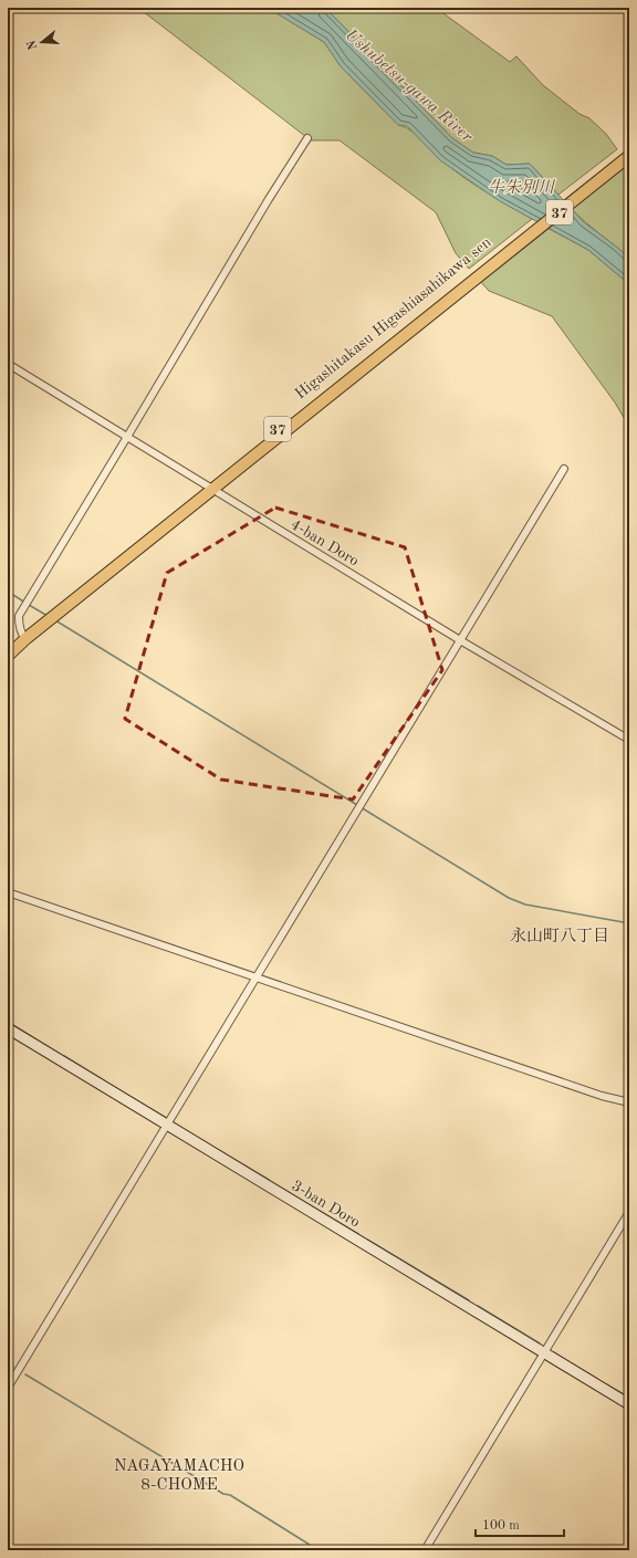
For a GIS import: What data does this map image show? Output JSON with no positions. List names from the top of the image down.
{
  "streets": {
    "main road": ["37", "Higashitakasu Higashiasahikawa sen"],
    "street": ["4-ban Doro", "3-ban Doro"]
  },
  "crossings": [
    ["37", "Higashitakasu Higashiasahikawa sen"],
    ["Higashitakasu Higashiasahikawa sen", "4-ban Doro"]
  ],
  "districts": ["永山町八丁目", "NAGAYAMACHO 8-CHOME"],
  "water": ["Ushubetsu-gawa River", "牛朱別川"],
  "scale_bar": "100 m",
  "north": "left"
}
